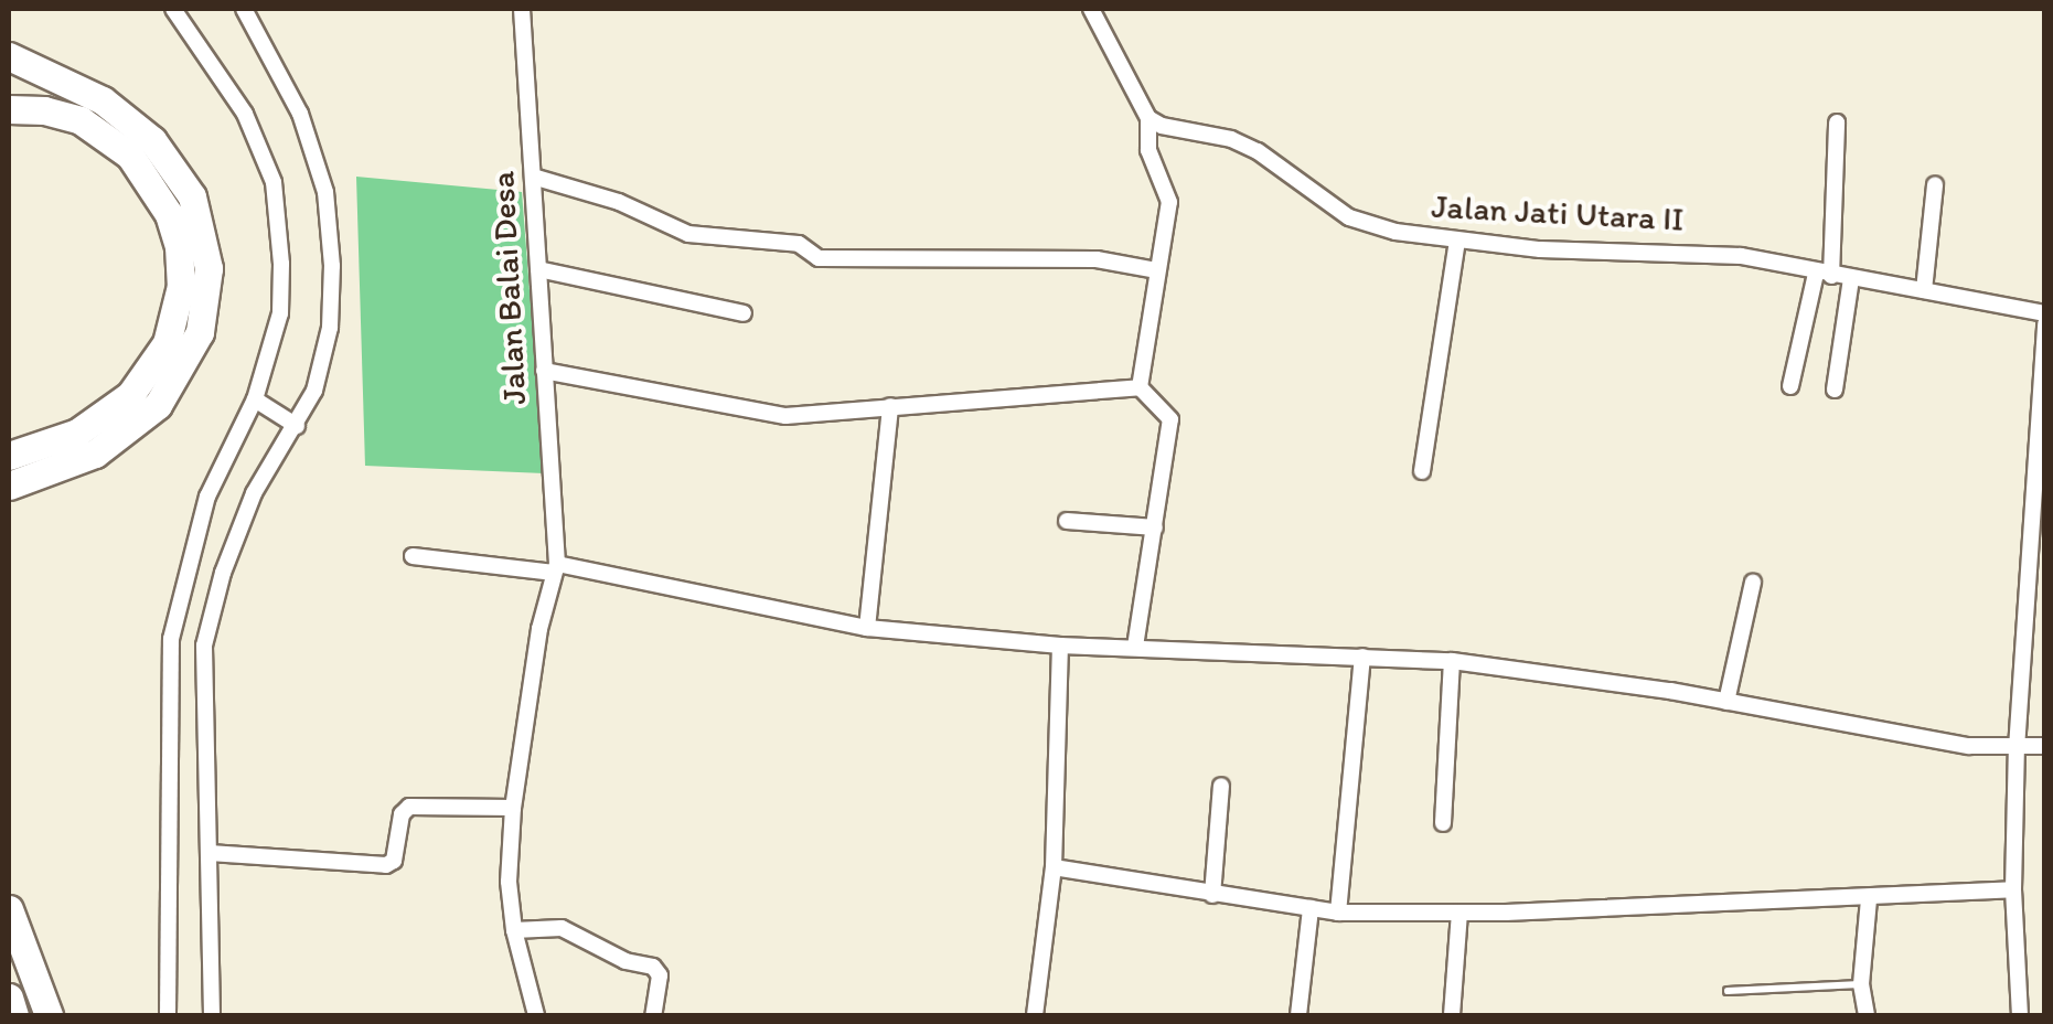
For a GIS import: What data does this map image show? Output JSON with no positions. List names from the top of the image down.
{
  "streets": {
    "street": ["Jalan Jati Utara II", "Jalan Balai Desa"]
  }
}
